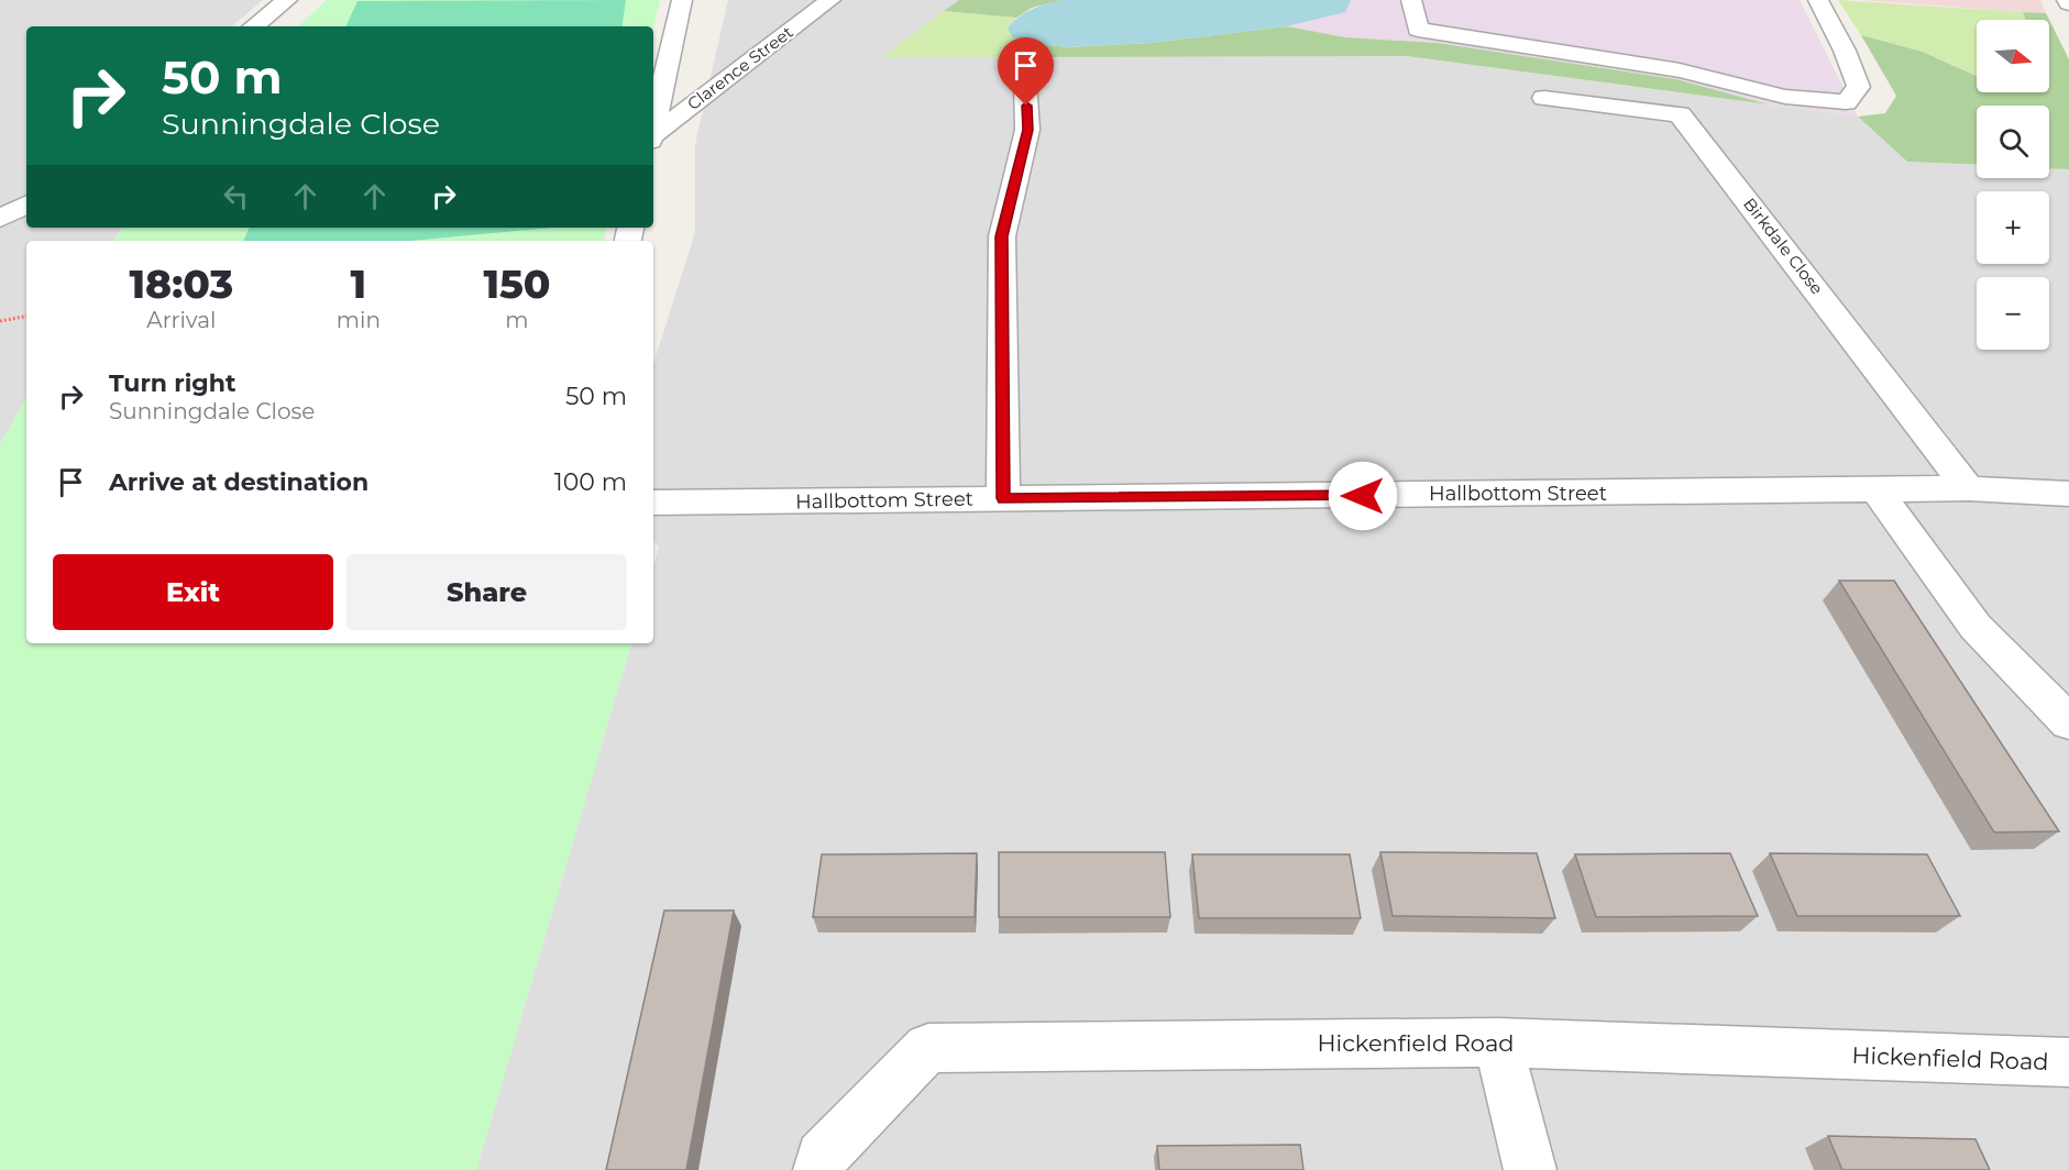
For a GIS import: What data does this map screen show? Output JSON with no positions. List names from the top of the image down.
{
  "streets": {
    "street": [
      "Clarence Street",
      "Birkdale Close",
      "Hallbottom Street",
      "Hickenfield Road"
    ]
  },
  "crossings": [
    ["Birkdale Close", "Hallbottom Street"]
  ],
  "north": "right",
  "page": {
    "map_buttons": ["+", "−"],
    "turn": ["50 m", "Sunningdale Close"],
    "eta": [
      "18:03",
      "Arrival",
      "1",
      "min",
      "150",
      "m"
    ],
    "list": [
      {
        "name": "Turn right",
        "note": "Sunningdale Close",
        "value": "50 m"
      },
      {
        "name": "Arrive at destination",
        "value": "100 m"
      }
    ],
    "buttons": ["Exit", "Share"]
  }
}
